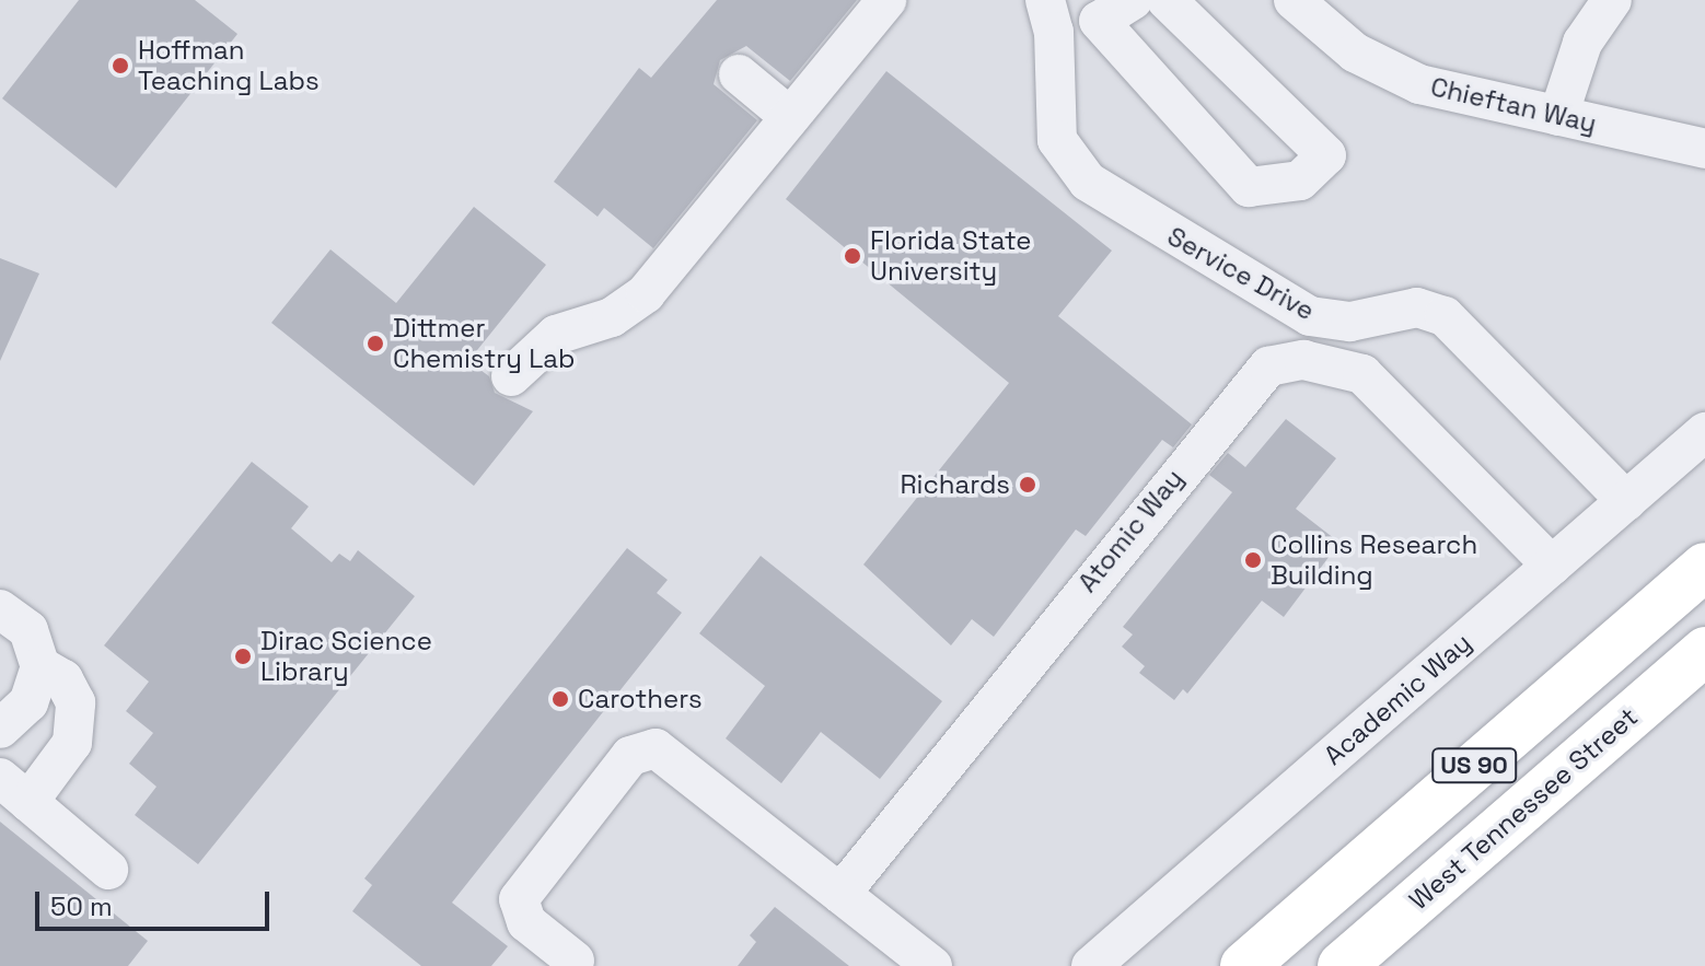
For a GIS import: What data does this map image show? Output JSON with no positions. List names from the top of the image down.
{
  "streets": {
    "main road": ["US 90", "West Tennessee Street"],
    "street": [
      "Chieftan Way",
      "Service Drive",
      "Atomic Way",
      "Academic Way"
    ]
  },
  "crossings": [
    ["Service Drive", "Academic Way"],
    ["Atomic Way", "Academic Way"]
  ],
  "places": [
    "Hoffman Teaching Labs",
    "Florida State University",
    "Dittmer Chemistry Lab",
    "Richards",
    "Collins Research Building",
    "Dirac Science Library",
    "Carothers"
  ],
  "scale_bar": "50 m"
}
